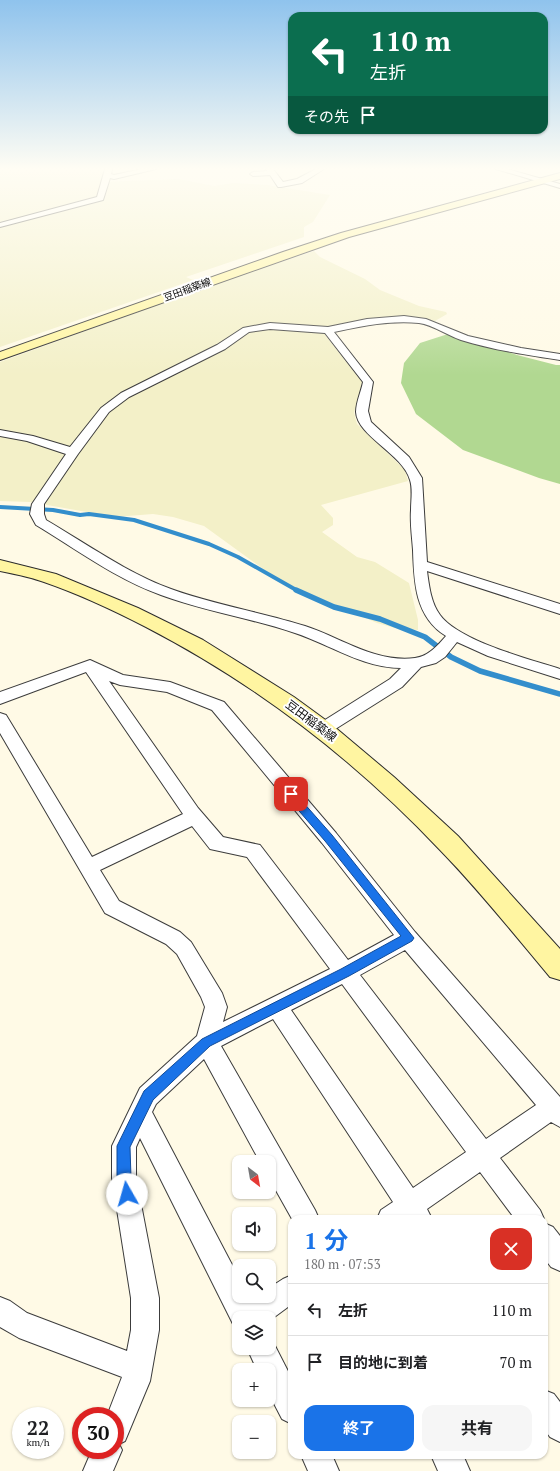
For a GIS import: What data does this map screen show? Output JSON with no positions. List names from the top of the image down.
{
  "streets": {
    "main road": ["豆田稲築線"]
  },
  "north": "bottom right",
  "page": {
    "turn": ["110 m", "左折"],
    "then": "その先",
    "map_buttons": ["+", "−"],
    "heading": ["1 分", "180 m · 07:53"],
    "list": [
      {
        "name": "左折",
        "value": "110 m"
      },
      {
        "name": "目的地に到着",
        "value": "70 m"
      }
    ],
    "buttons": ["終了", "共有"],
    "speed": "22 km/h",
    "limit": "30"
  }
}
